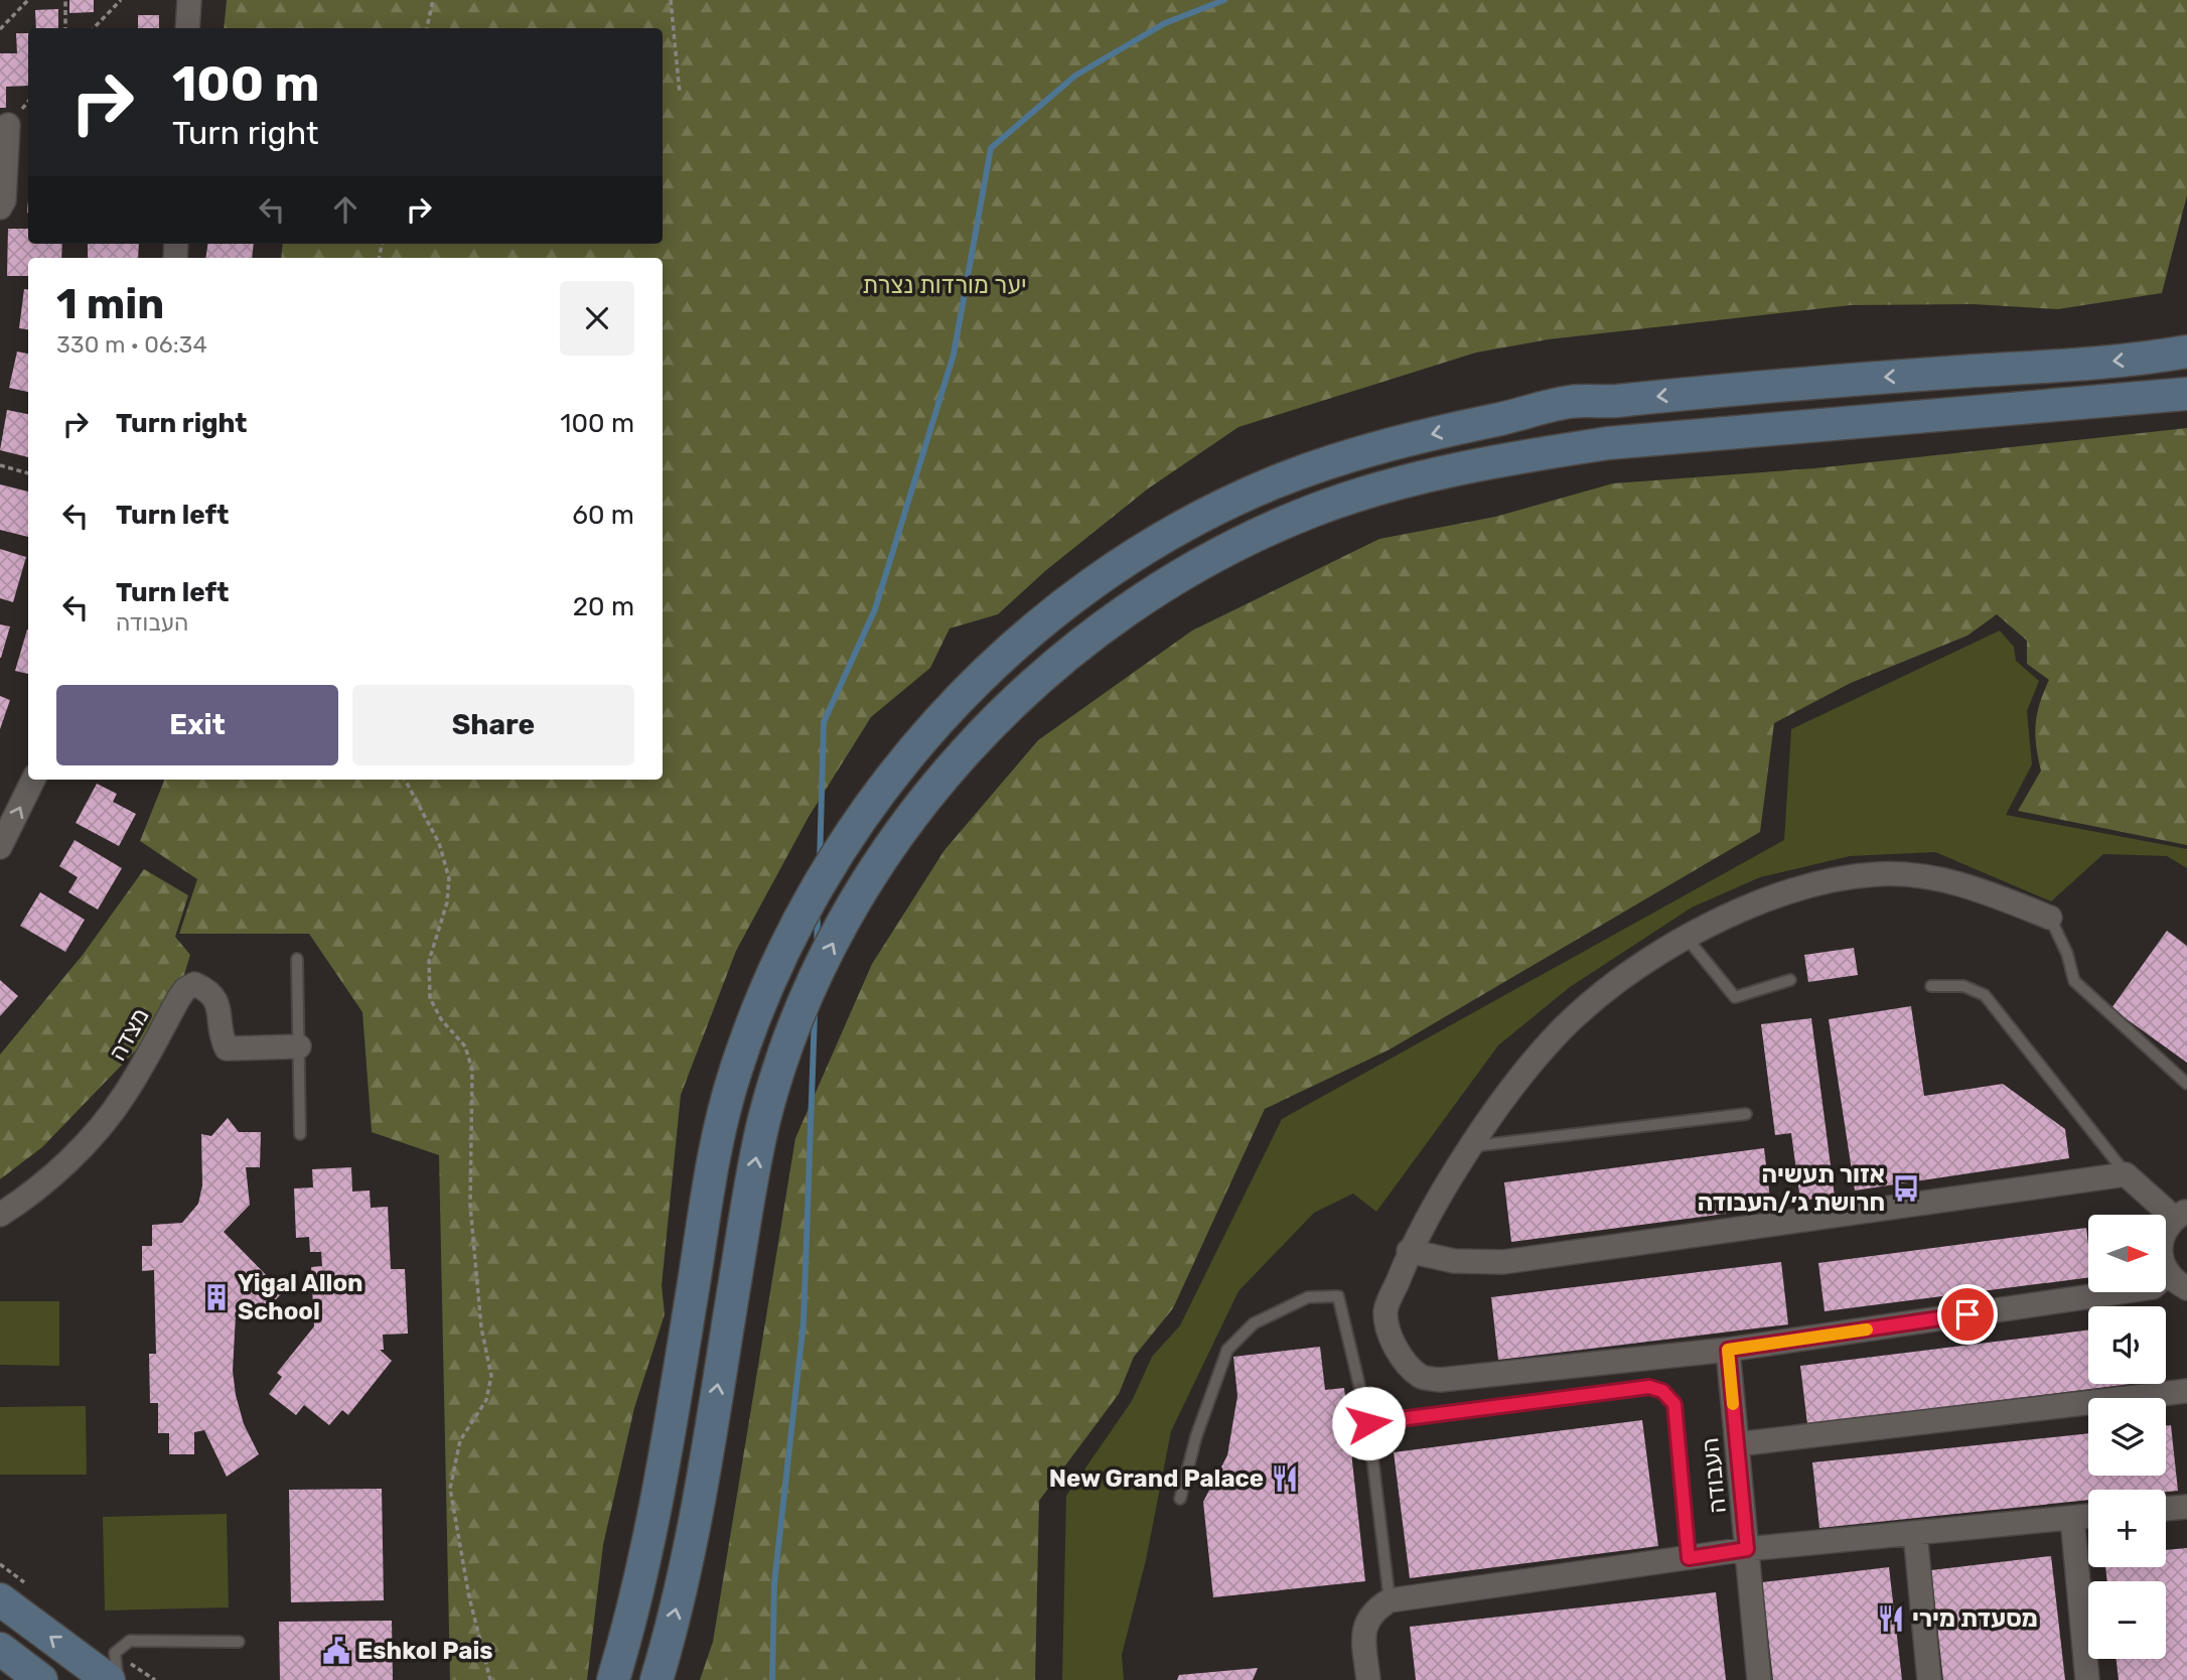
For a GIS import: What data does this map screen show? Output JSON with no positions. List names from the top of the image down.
{
  "streets": {
    "street": ["מצדה", "העבודה"]
  },
  "parks": ["יער מורדות נצרת"],
  "places": {
    "bus stop": ["אזור תעשיה חרושת ג׳/העבודה"],
    "building": ["Yigal Allon School"],
    "restaurant": ["New Grand Palace", "מסעדת מירי"],
    "public building": ["Eshkol Pais"]
  },
  "north": "right",
  "page": {
    "turn": ["100 m", "Turn right"],
    "heading": ["1 min", "330 m · 06:34"],
    "list": [
      {
        "name": "Turn right",
        "value": "100 m"
      },
      {
        "name": "Turn left",
        "value": "60 m"
      },
      {
        "name": "Turn left",
        "note": "העבודה",
        "value": "20 m"
      }
    ],
    "buttons": ["Exit", "Share"],
    "map_buttons": ["+", "−"]
  }
}
